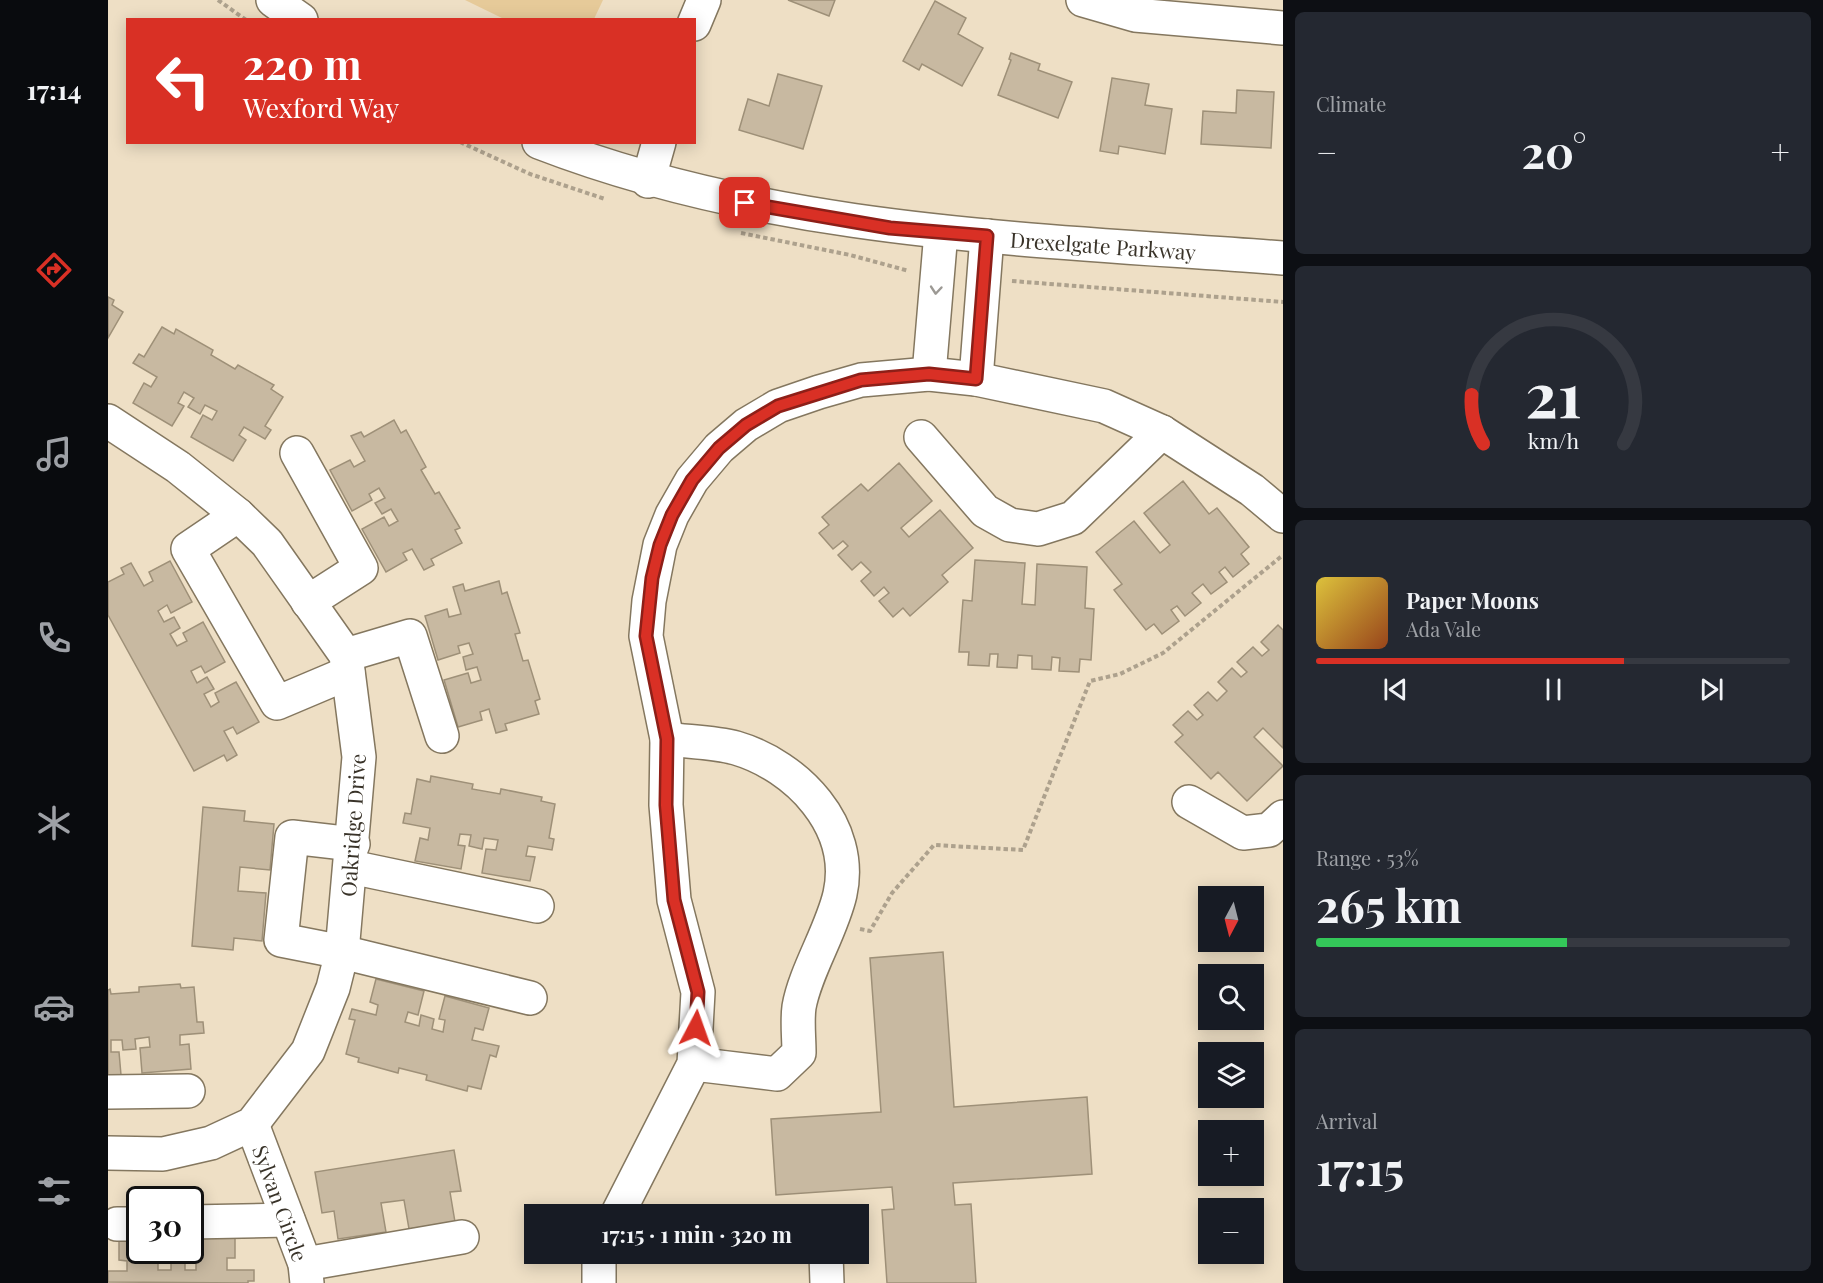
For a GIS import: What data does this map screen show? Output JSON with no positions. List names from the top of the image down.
{
  "streets": {
    "street": ["Drexelgate Parkway", "Oakridge Drive", "Sylvan Circle"]
  },
  "crossings": [
    ["Oakridge Drive", "Sylvan Circle"]
  ],
  "north": "bottom",
  "page": {
    "tabs": "17:14",
    "tile": [
      "Climate",
      ["Range · 53%", "265 km"],
      ["Arrival", "17:15"]
    ],
    "turn": ["220 m", "Wexford Way"],
    "heat": ["−", "20°", "+"],
    "song": ["Paper Moons", "Ada Vale"],
    "map_buttons": ["+", "−"],
    "limit": "30",
    "trip": "17:15 · 1 min · 320 m",
    "gauge": ["21", "km/h"]
  }
}
